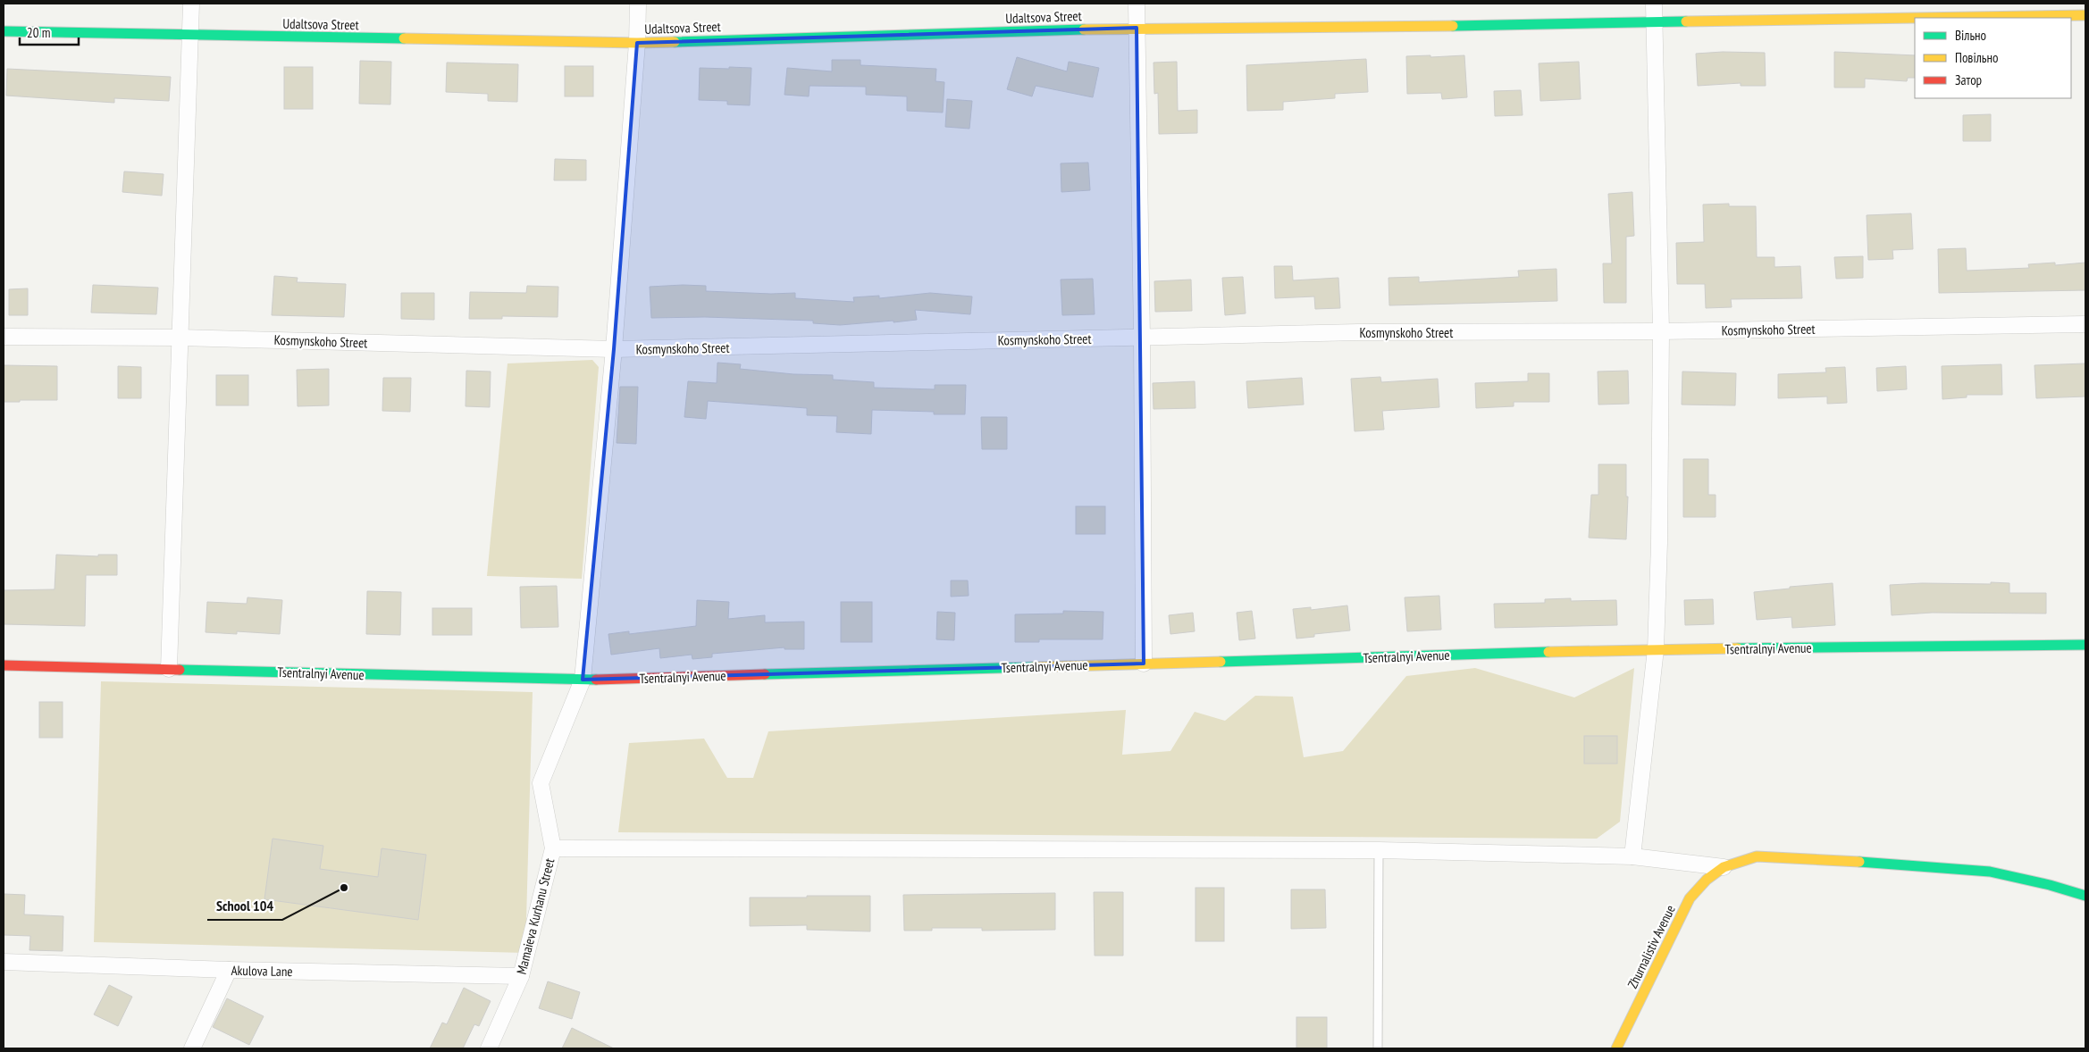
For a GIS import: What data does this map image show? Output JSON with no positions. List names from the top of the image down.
{
  "streets": {
    "street": [
      "Udaltsova Street",
      "Kosmynskoho Street",
      "Tsentralnyi Avenue",
      "Mamaieva Kurhanu Street",
      "Zhurnalistiv Avenue",
      "Akulova Lane"
    ]
  },
  "crossings": [
    ["Udaltsova Street", "Mamaieva Kurhanu Street"],
    ["Kosmynskoho Street", "Mamaieva Kurhanu Street"],
    ["Tsentralnyi Avenue", "Mamaieva Kurhanu Street"],
    ["Mamaieva Kurhanu Street", "Akulova Lane"]
  ],
  "places": ["School 104"],
  "legend": ["Вільно", "Повільно", "Затор"],
  "scale_bar": "20 m"
}
